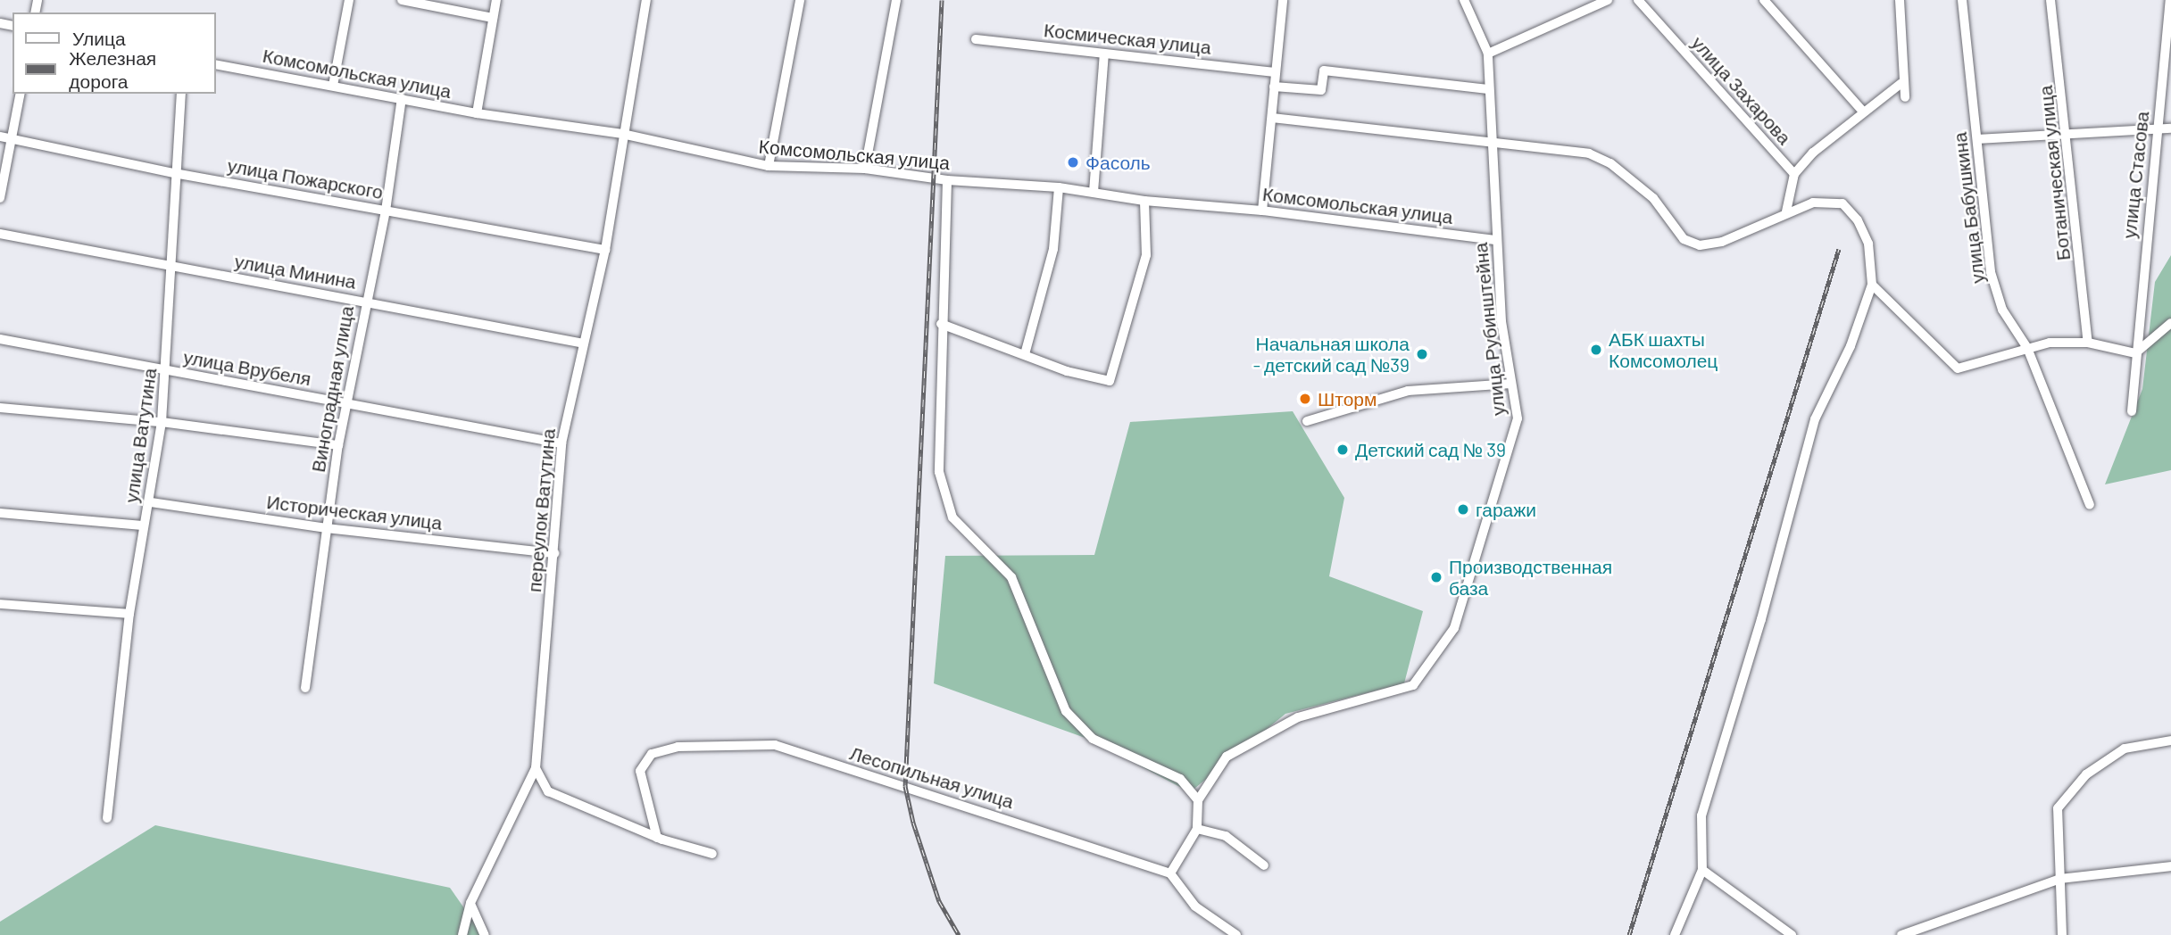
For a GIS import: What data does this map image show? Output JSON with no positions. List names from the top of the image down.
{
  "streets": {
    "street": [
      "Космическая улица",
      "Комсомольская улица",
      "улица Захарова",
      "Ботаническая улица",
      "улица Стасова",
      "улица Пожарского",
      "улица Бабушкина",
      "улица Минина",
      "улица Рубинштейна",
      "улица Врубеля",
      "Виноградная улица",
      "улица Ватутина",
      "переулок Ватутина",
      "Историческая улица",
      "Лесопильная улица"
    ]
  },
  "crossings": [
    ["Комсомольская улица", "улица Рубинштейна"],
    ["Комсомольская улица", "Виноградная улица"],
    ["Комсомольская улица", "переулок Ватутина"],
    ["улица Пожарского", "Виноградная улица"],
    ["улица Пожарского", "улица Ватутина"],
    ["улица Пожарского", "переулок Ватутина"],
    ["улица Минина", "Виноградная улица"],
    ["улица Минина", "улица Ватутина"],
    ["улица Минина", "переулок Ватутина"],
    ["улица Врубеля", "Виноградная улица"],
    ["улица Врубеля", "улица Ватутина"],
    ["улица Врубеля", "переулок Ватутина"],
    ["Виноградная улица", "Историческая улица"],
    ["улица Ватутина", "Историческая улица"],
    ["переулок Ватутина", "Историческая улица"]
  ],
  "places": [
    "Фасоль",
    "АБК шахты Комсомолец",
    "Начальная школа - детский сад №39",
    "Шторм",
    "Детский сад № 39",
    "гаражи",
    "Производственная база"
  ],
  "legend": ["Улица", "Железная дорога"]
}
